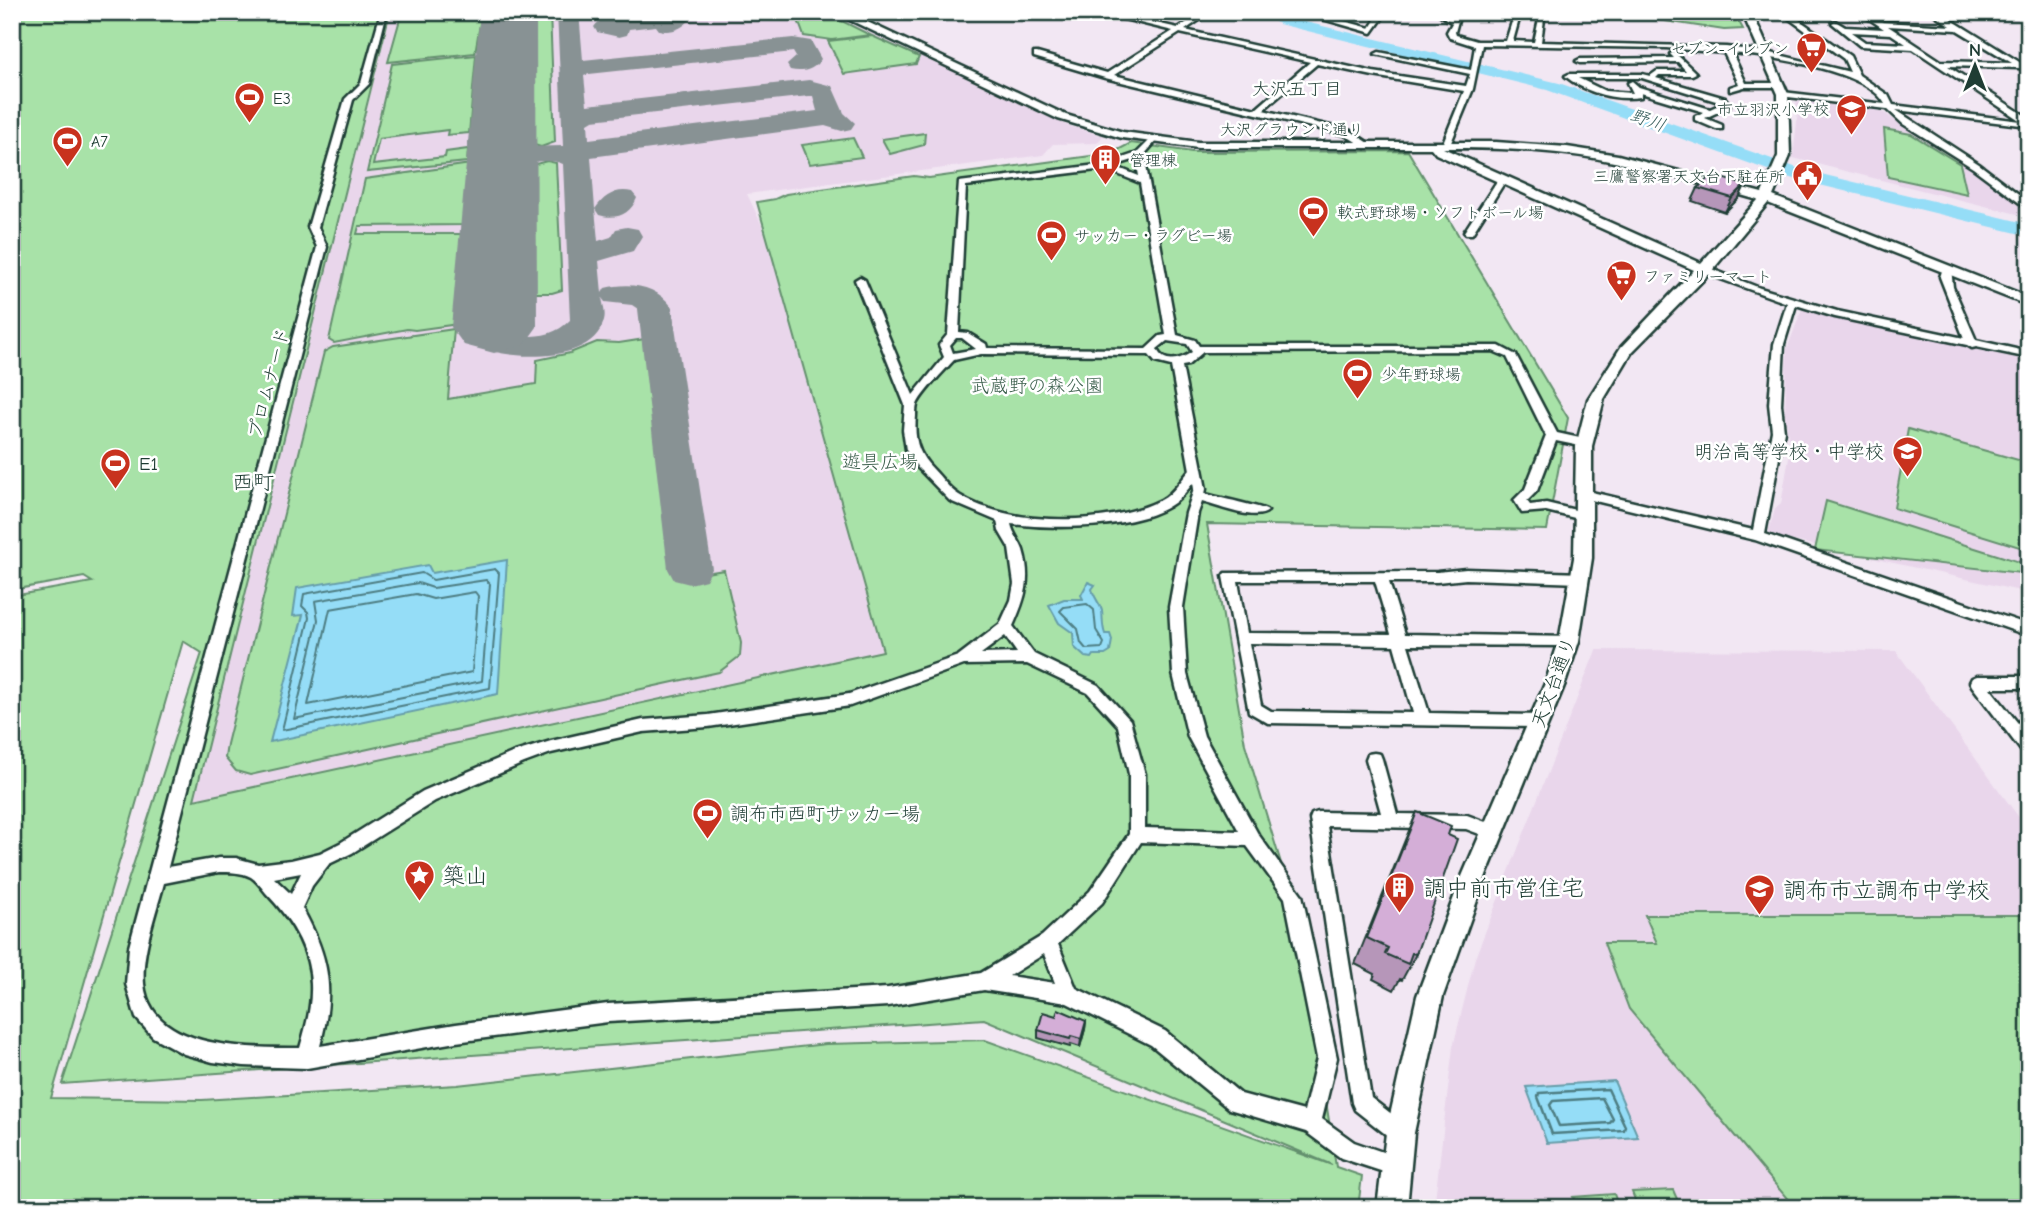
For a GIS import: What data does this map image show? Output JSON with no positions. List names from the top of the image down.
{
  "streets": {
    "street": ["大沢グラウンド通り", "プロムナード", "天文台通り"]
  },
  "crossings": [
    ["大沢グラウンド通り", "天文台通り"]
  ],
  "districts": ["大沢五丁目", "西町"],
  "water": ["野川"],
  "parks": ["武蔵野の森公園", "遊具広場"],
  "places": {
    "supermarket": ["セブン-イレブン", "ファミリーマート"],
    "sports": [
      "E3",
      "A7",
      "軟式野球場・ソフトボール場",
      "サッカー・ラグビー場",
      "少年野球場",
      "E1",
      "調布市西町サッカー場"
    ],
    "school or university": ["市立羽沢小学校", "明治高等学校・中学校", "調布市立調布中学校"],
    "building": ["管理棟", "調中前市営住宅"],
    "public building": ["三鷹警察署天文台下駐在所"],
    "place": ["築山"]
  },
  "north": "top"
}
